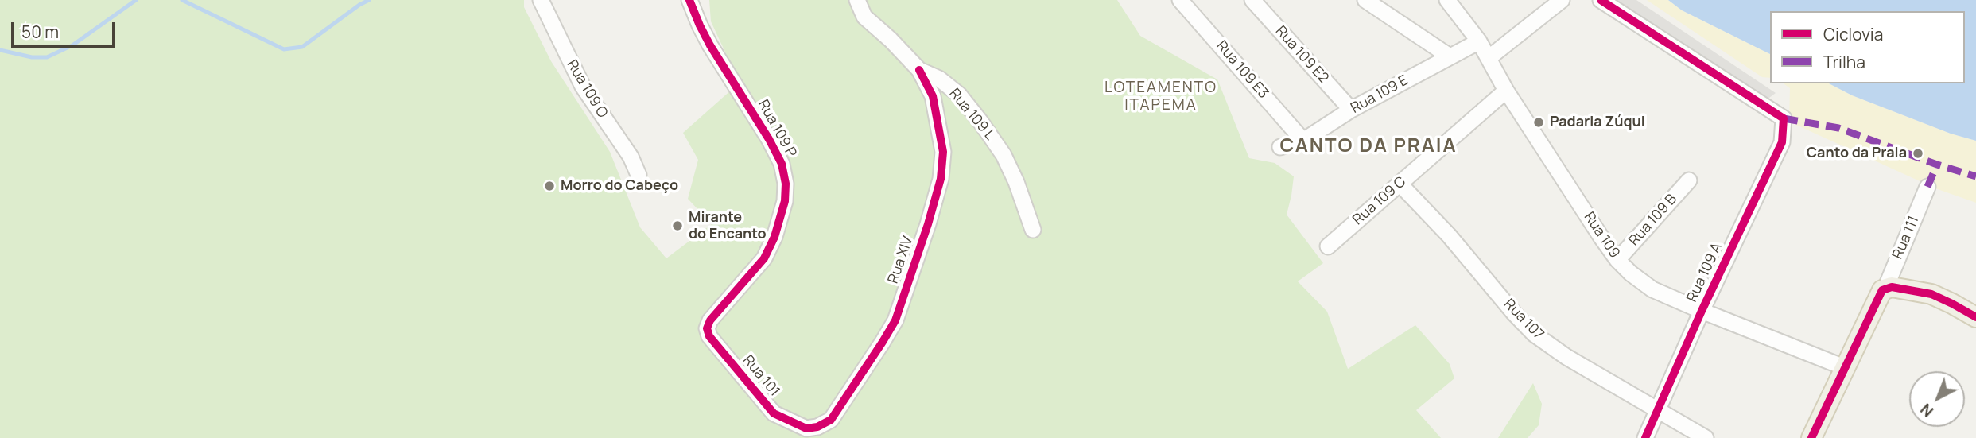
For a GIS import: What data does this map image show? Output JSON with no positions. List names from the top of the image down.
{
  "streets": {
    "street": [
      "Rua 109 E2",
      "Rua 109 E3",
      "Rua 109 O",
      "Rua 109 E",
      "Rua 109 L",
      "Rua 109 P",
      "Rua 109 C",
      "Rua 109 B",
      "Rua 109",
      "Rua 111",
      "Rua XIV",
      "Rua 109 A",
      "Rua 107",
      "Rua 101"
    ]
  },
  "crossings": [
    ["Rua 109 E2", "Rua 109 E"],
    ["Rua 109 E3", "Rua 109 E"],
    ["Rua 109 E", "Rua 109"],
    ["Rua 109 L", "Rua XIV"],
    ["Rua 109 P", "Rua 101"],
    ["Rua 109 C", "Rua 109"],
    ["Rua 109 C", "Rua 107"],
    ["Rua 109 B", "Rua 109"],
    ["Rua 109", "Rua 109 A"],
    ["Rua XIV", "Rua 101"],
    ["Rua 109 A", "Rua 107"]
  ],
  "districts": ["LOTEAMENTO ITAPEMA", "CANTO DA PRAIA"],
  "places": [
    "Padaria Zúqui",
    "Canto da Praia",
    "Morro do Cabeço",
    "Mirante do Encanto"
  ],
  "legend": ["Ciclovia", "Trilha"],
  "scale_bar": "50 m",
  "north": "bottom left"
}
